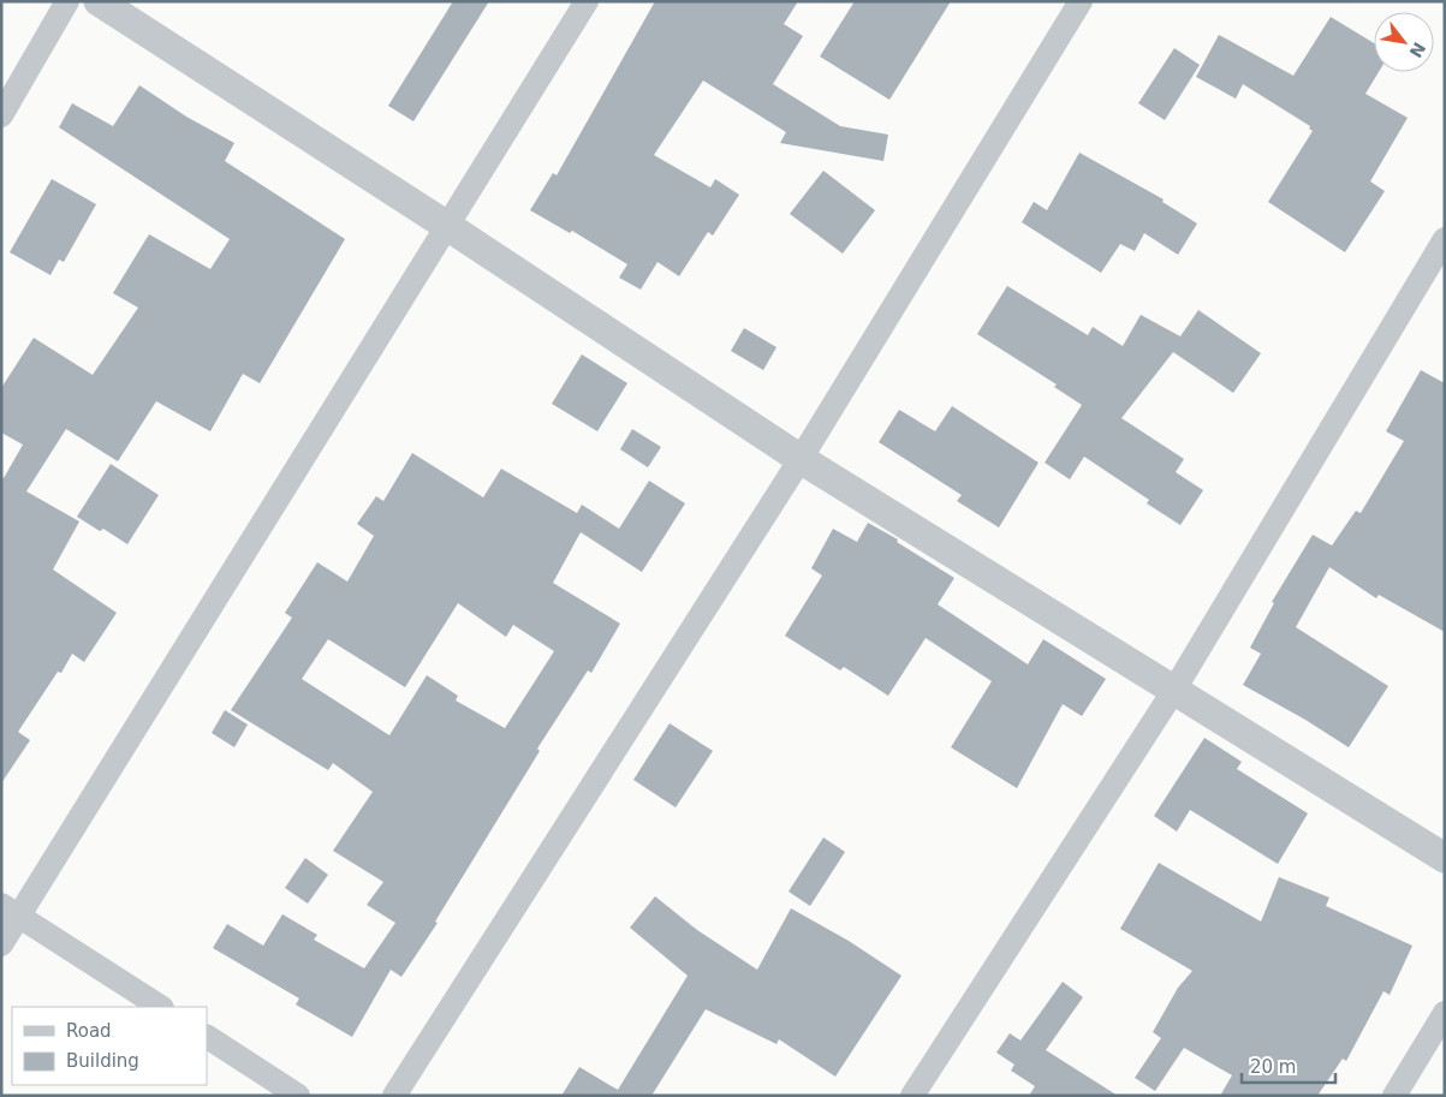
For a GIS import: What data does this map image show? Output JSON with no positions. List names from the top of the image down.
{
  "legend": ["Road", "Building"],
  "scale_bar": "20 m",
  "north": "bottom right"
}
